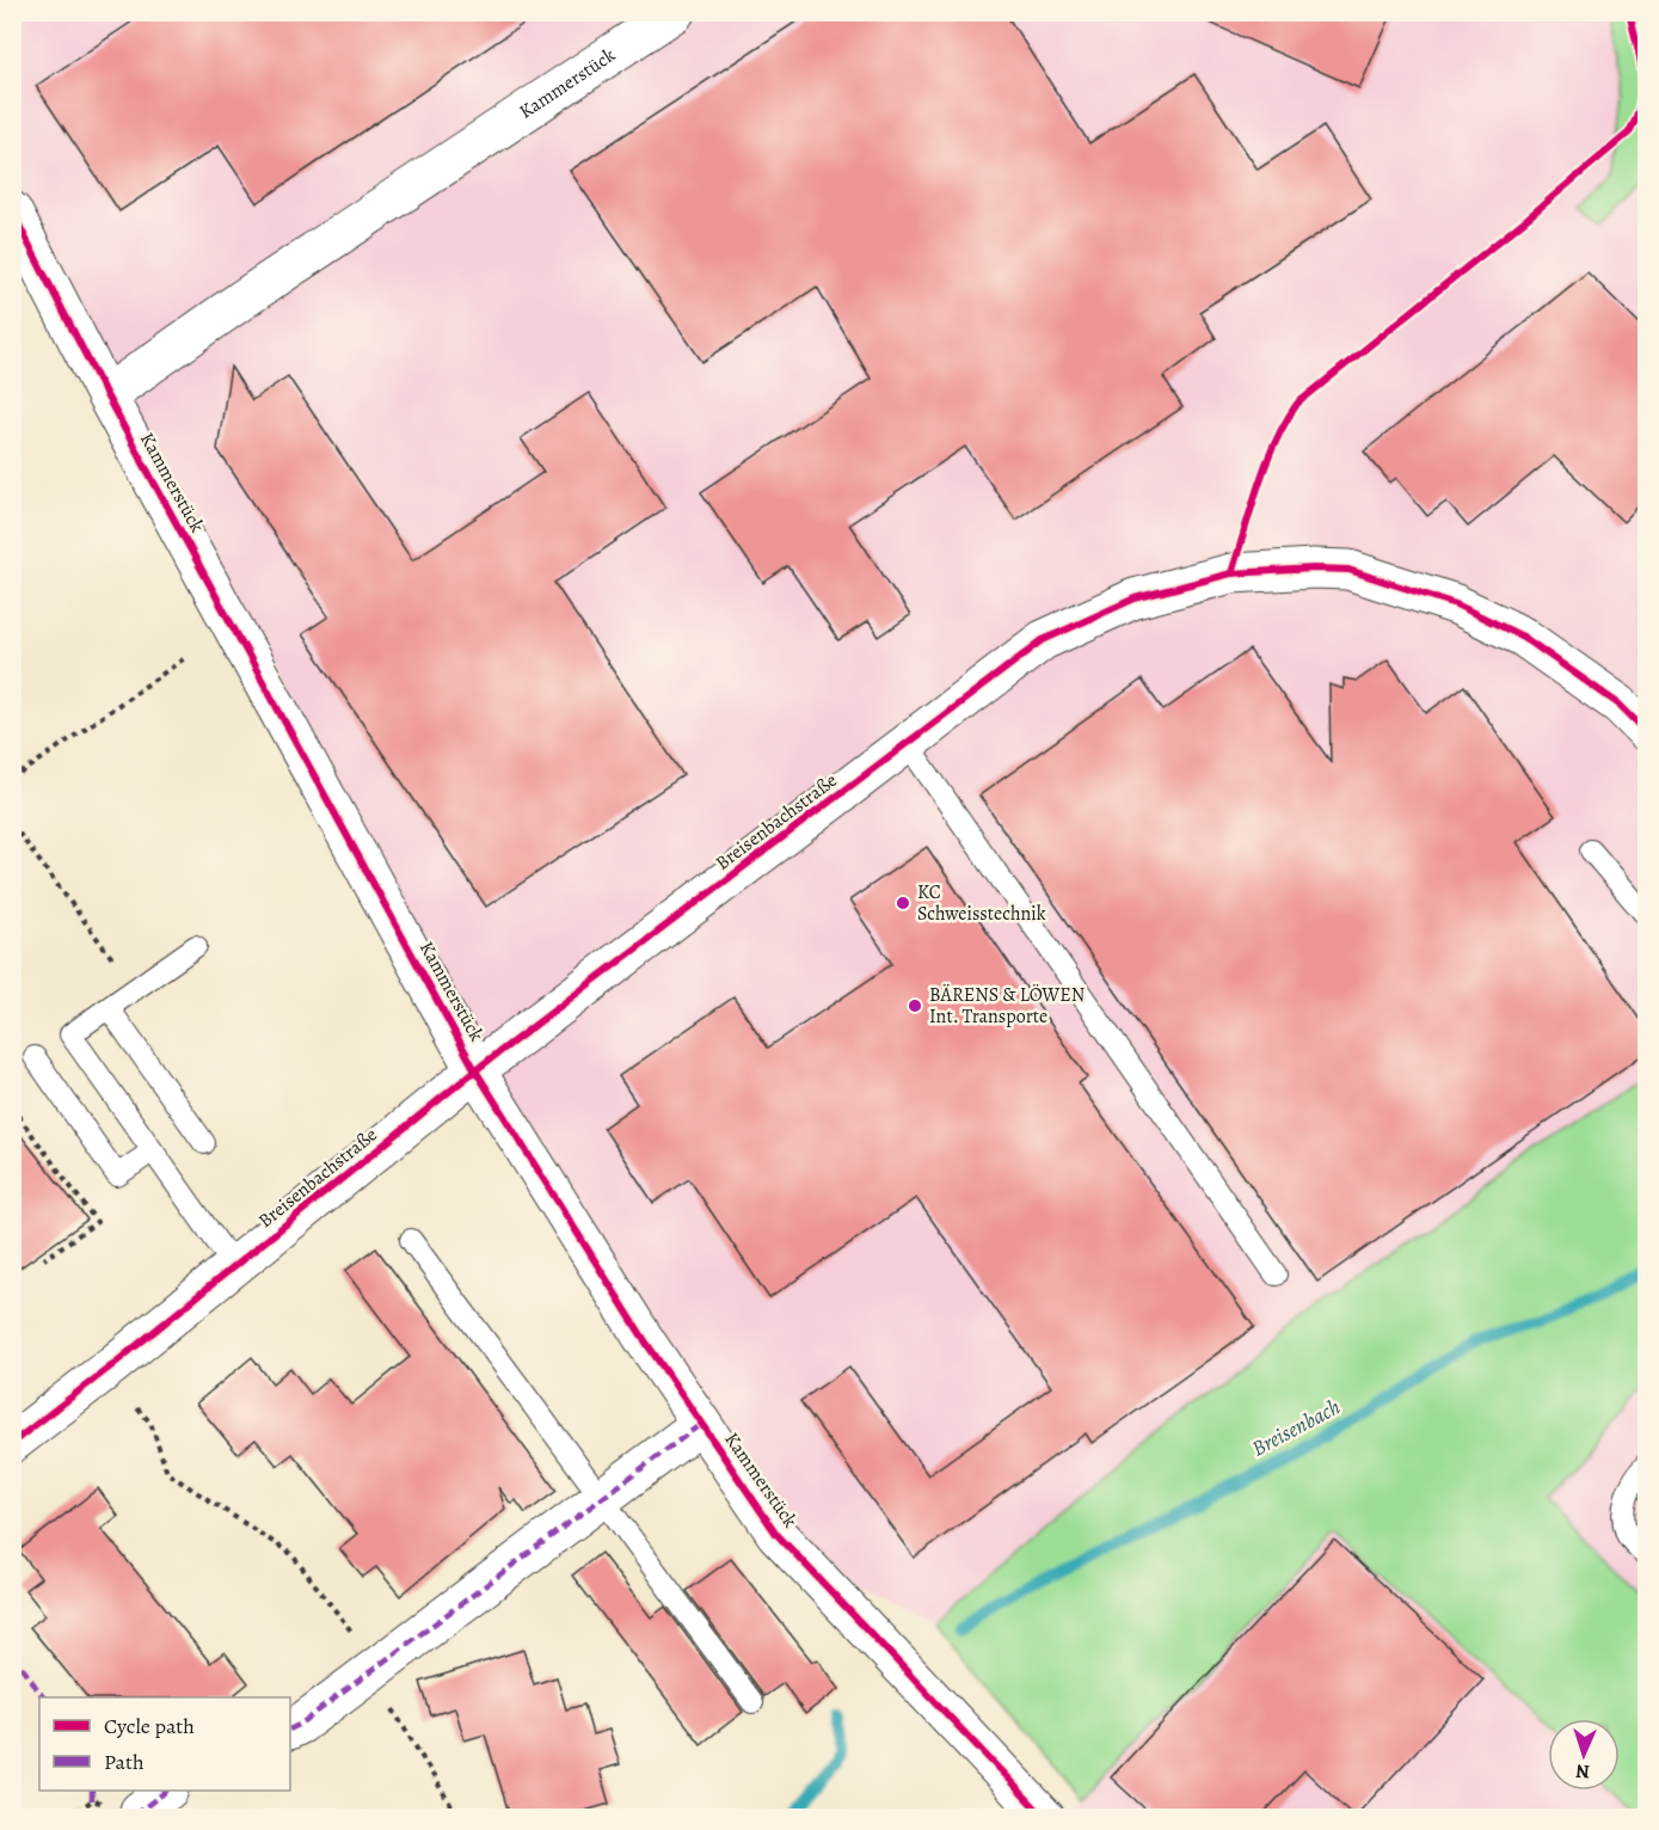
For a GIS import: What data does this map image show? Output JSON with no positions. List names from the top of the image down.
{
  "streets": {
    "street": ["Kammerstück", "Breisenbachstraße"]
  },
  "crossings": [
    ["Kammerstück", "Breisenbachstraße"]
  ],
  "water": ["Breisenbach"],
  "places": ["KC Schweisstechnik", "BÄRENS & LÖWEN Int. Transporte"],
  "legend": ["Cycle path", "Path"],
  "north": "bottom"
}
